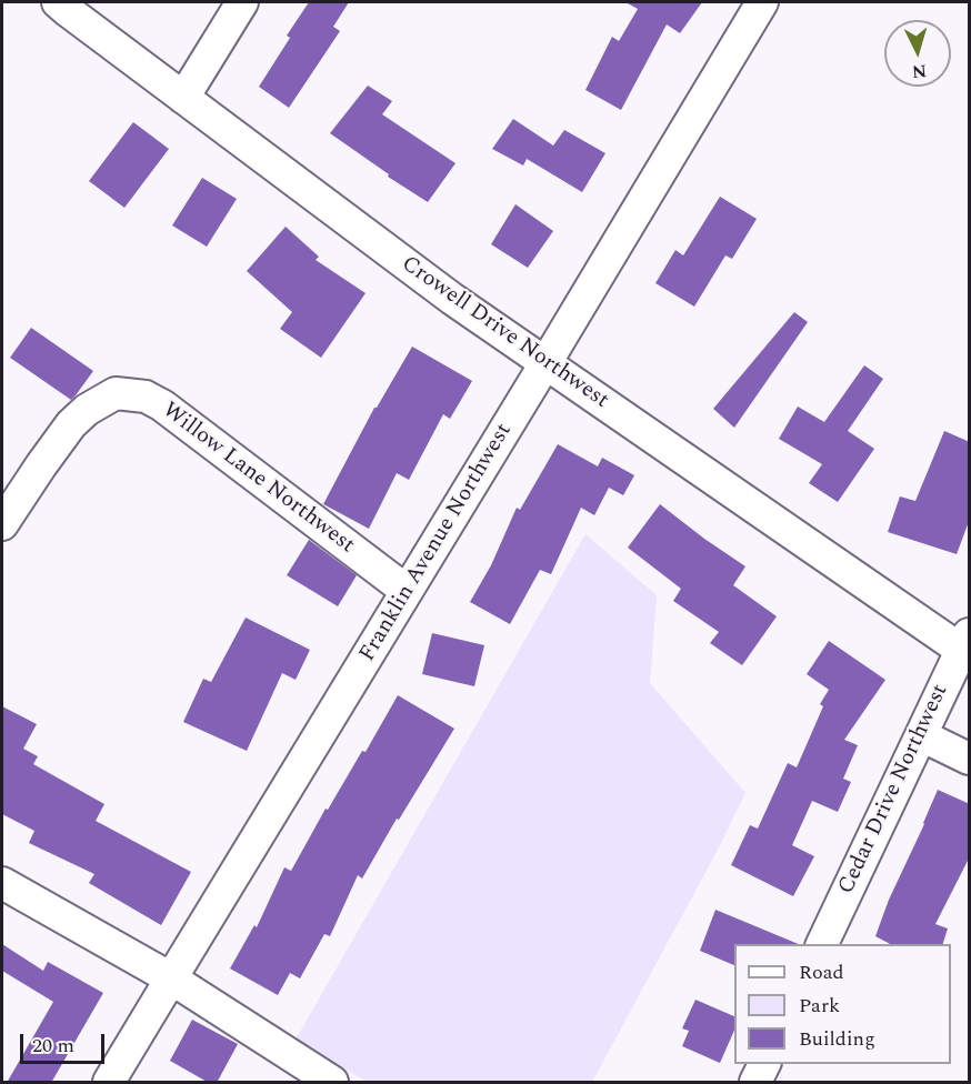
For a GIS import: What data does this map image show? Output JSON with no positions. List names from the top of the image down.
{
  "streets": {
    "street": [
      "Crowell Drive Northwest",
      "Willow Lane Northwest",
      "Franklin Avenue Northwest",
      "Cedar Drive Northwest"
    ]
  },
  "crossings": [
    ["Crowell Drive Northwest", "Franklin Avenue Northwest"],
    ["Crowell Drive Northwest", "Cedar Drive Northwest"],
    ["Willow Lane Northwest", "Franklin Avenue Northwest"]
  ],
  "legend": ["Road", "Park", "Building"],
  "scale_bar": "20 m",
  "north": "bottom"
}
